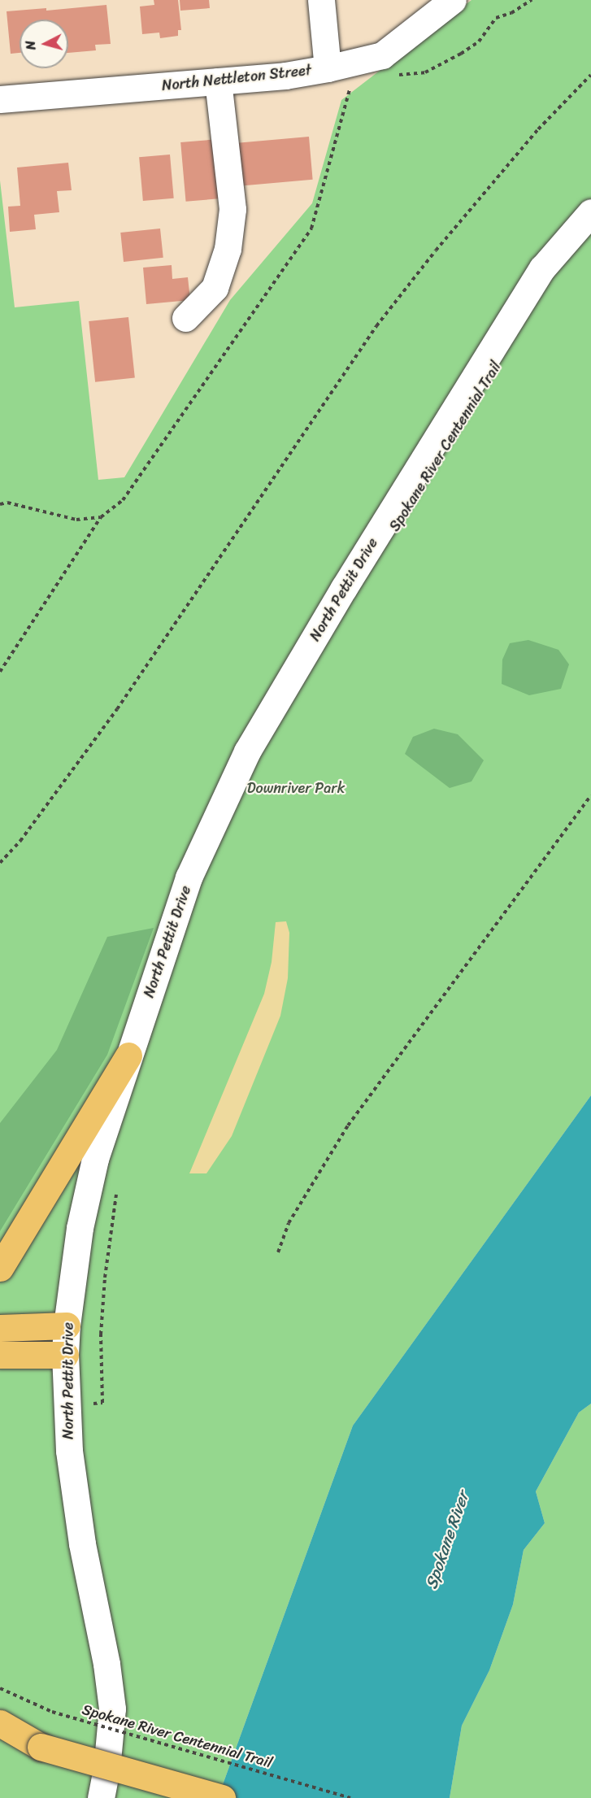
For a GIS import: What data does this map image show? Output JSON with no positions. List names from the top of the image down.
{
  "streets": {
    "street": ["North Nettleton Street", "North Pettit Drive"],
    "path": ["Spokane River Centennial Trail"]
  },
  "water": ["Spokane River"],
  "parks": ["Downriver Park"],
  "north": "left"
}
